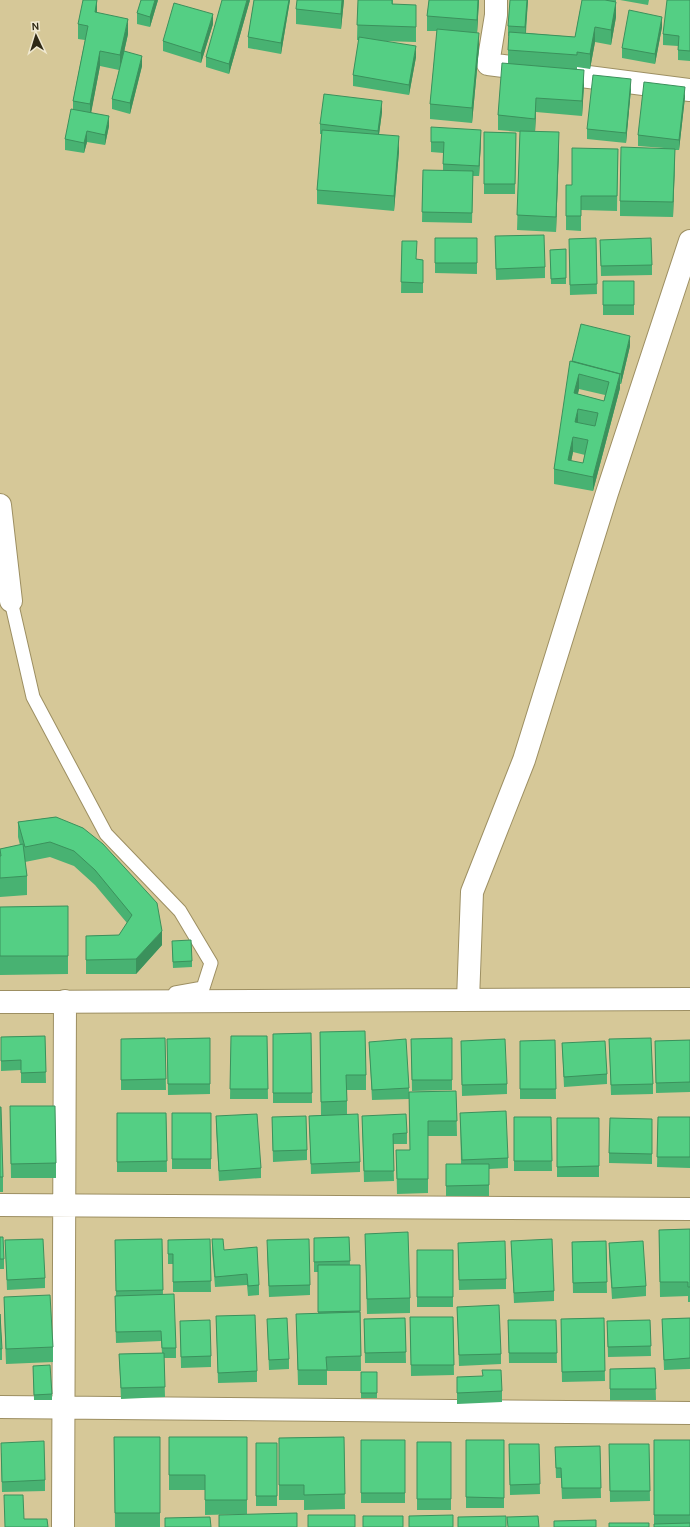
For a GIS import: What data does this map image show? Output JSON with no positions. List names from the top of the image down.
{
  "north": "top"
}
